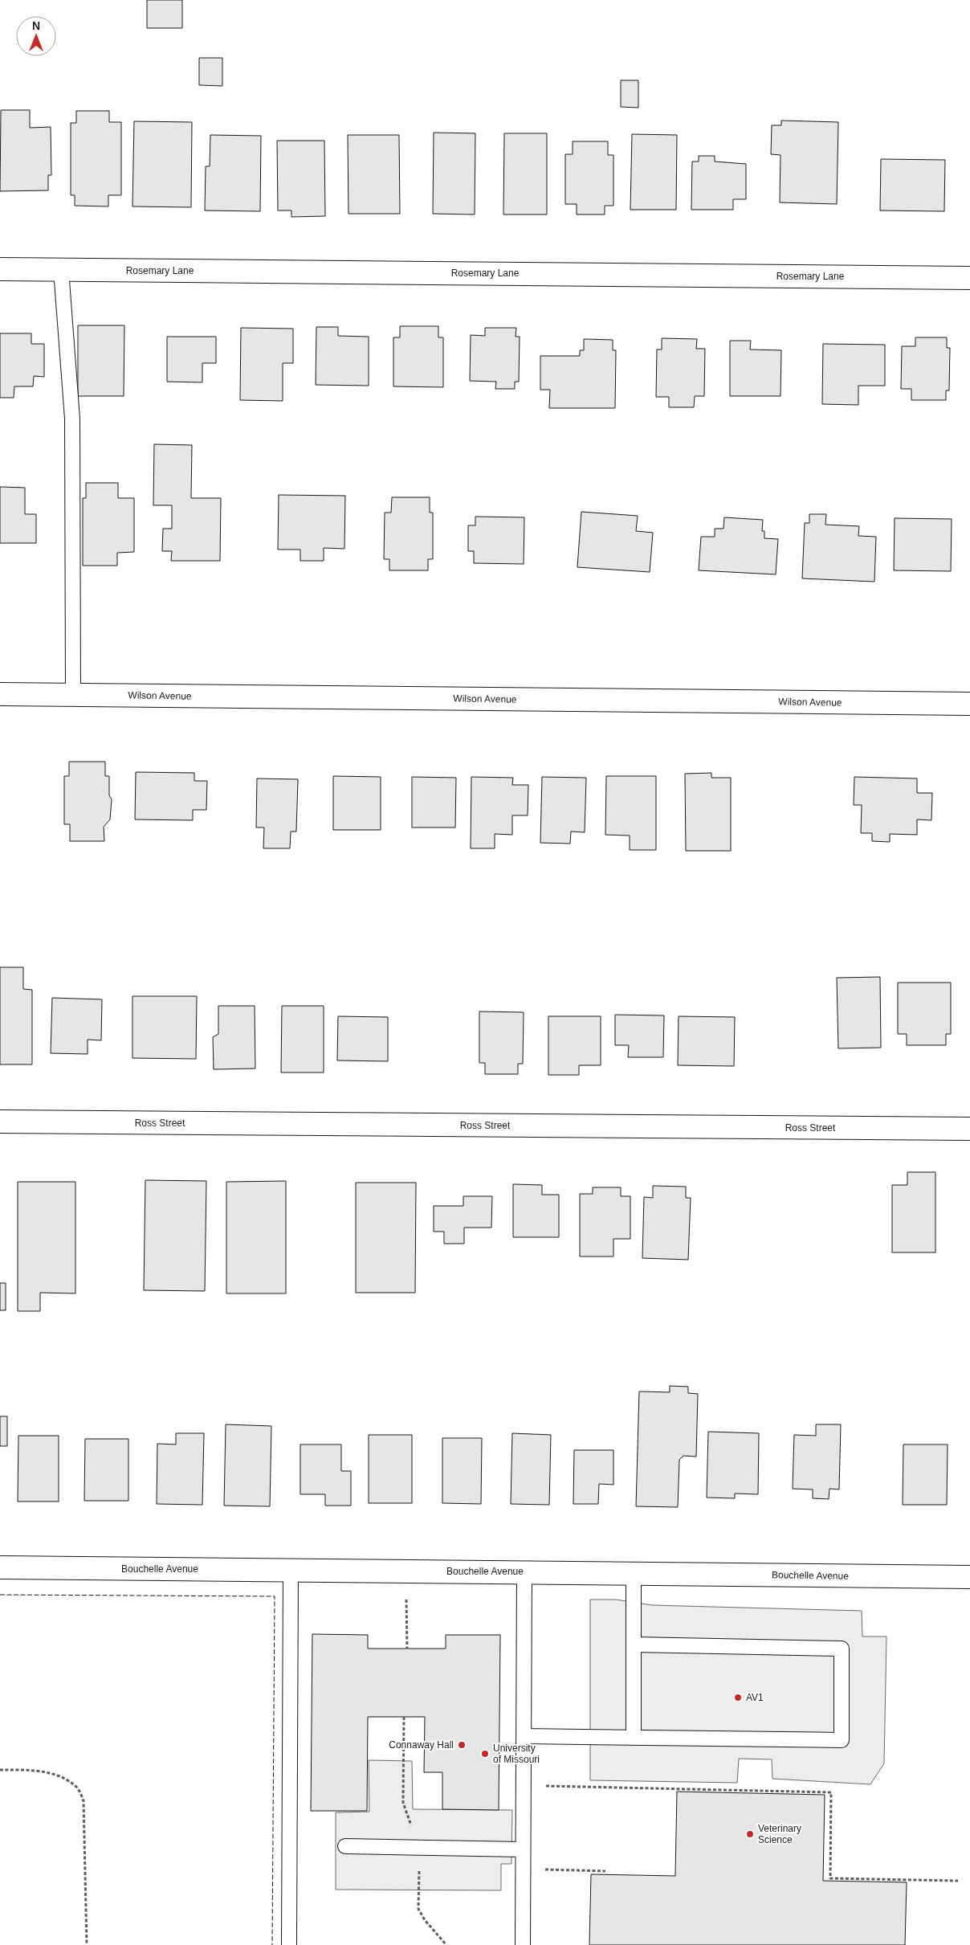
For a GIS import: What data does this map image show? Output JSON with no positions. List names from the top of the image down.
{
  "streets": {
    "street": [
      "Rosemary Lane",
      "Wilson Avenue",
      "Ross Street",
      "Bouchelle Avenue"
    ]
  },
  "places": [
    "AV1",
    "Connaway Hall",
    "University of Missouri",
    "Veterinary Science"
  ],
  "north": "top"
}
